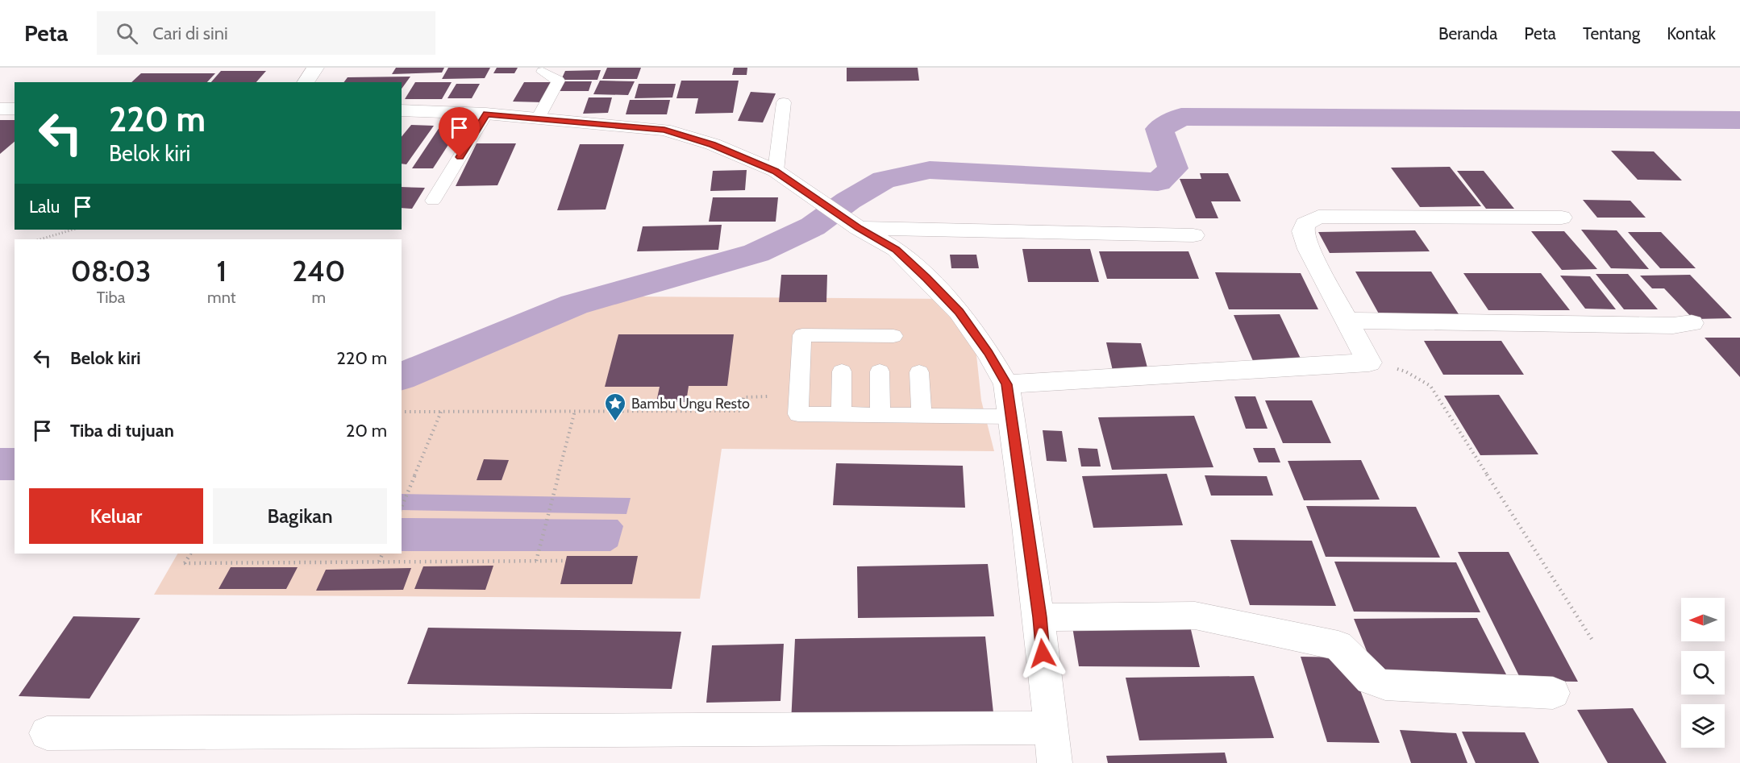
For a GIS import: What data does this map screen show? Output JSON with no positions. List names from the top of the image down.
{
  "places": {
    "place": ["Bambu Ungu Resto"]
  },
  "north": "left",
  "page": {
    "header": "Peta",
    "search": "Cari di sini",
    "nav": [
      "Beranda",
      "Peta",
      "Tentang",
      "Kontak"
    ],
    "turn": ["220 m", "Belok kiri"],
    "then": "Lalu",
    "eta": [
      "08:03",
      "Tiba",
      "1",
      "mnt",
      "240",
      "m"
    ],
    "list": [
      {
        "name": "Belok kiri",
        "value": "220 m"
      },
      {
        "name": "Tiba di tujuan",
        "value": "20 m"
      }
    ],
    "buttons": ["Keluar", "Bagikan"]
  }
}
